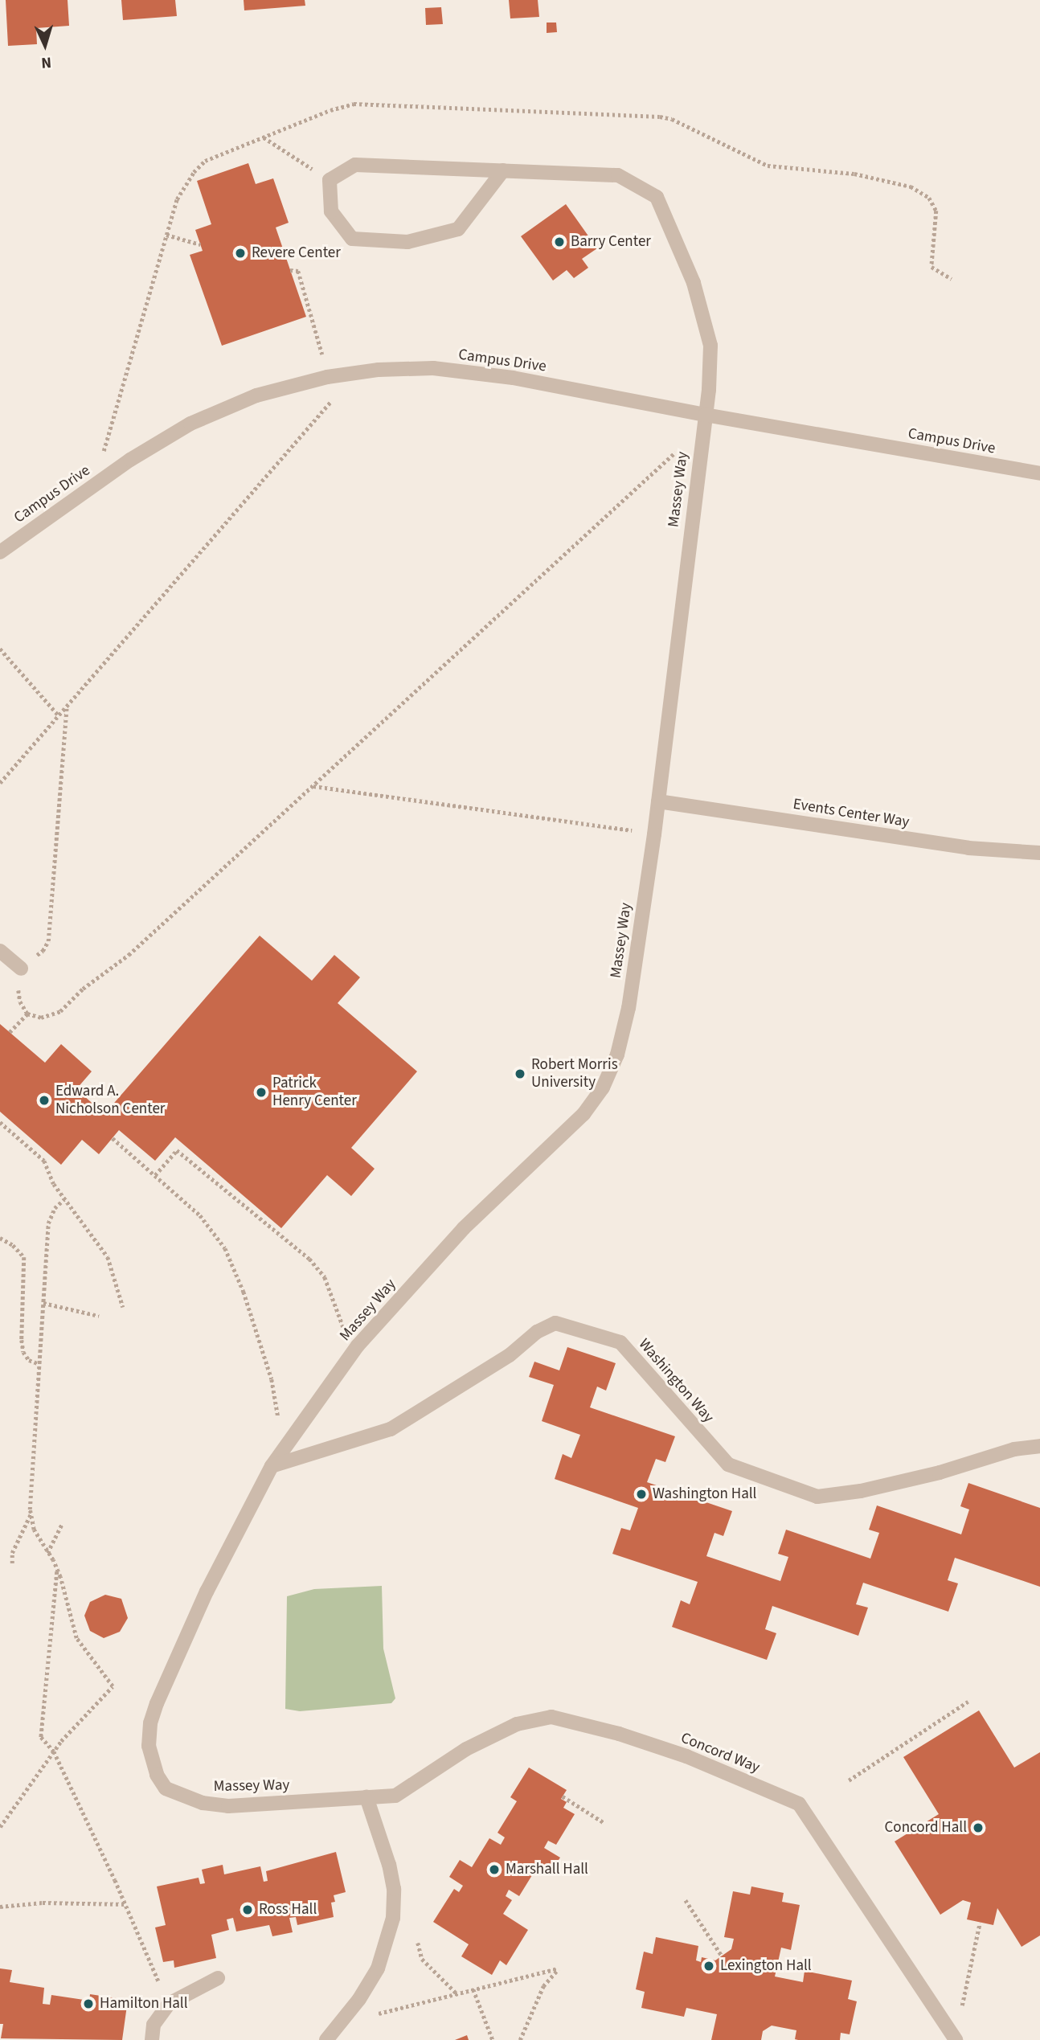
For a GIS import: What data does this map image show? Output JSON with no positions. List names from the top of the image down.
{
  "streets": {
    "lane": [
      "Campus Drive",
      "Massey Way",
      "Events Center Way",
      "Washington Way",
      "Concord Way"
    ]
  },
  "crossings": [
    ["Campus Drive", "Massey Way"],
    ["Massey Way", "Events Center Way"],
    ["Massey Way", "Washington Way"],
    ["Massey Way", "Concord Way"]
  ],
  "places": [
    "Barry Center",
    "Revere Center",
    "Robert Morris University",
    "Patrick Henry Center",
    "Edward A. Nicholson Center",
    "Washington Hall",
    "Concord Hall",
    "Marshall Hall",
    "Ross Hall",
    "Lexington Hall",
    "Hamilton Hall"
  ],
  "north": "bottom"
}
